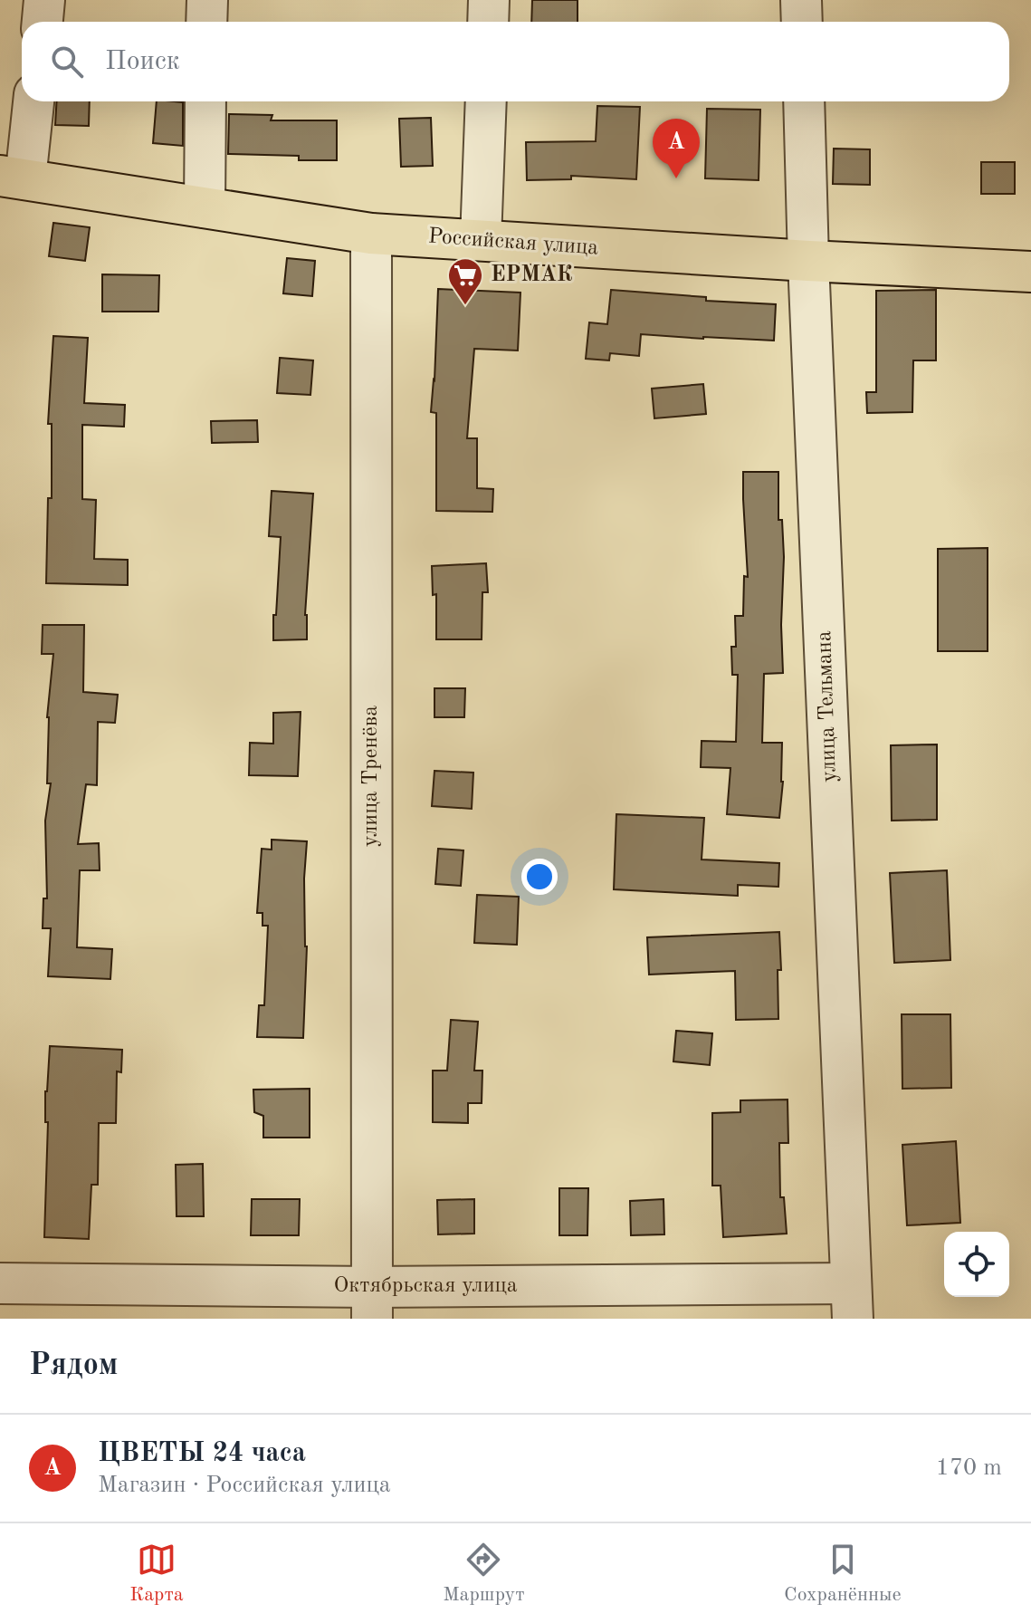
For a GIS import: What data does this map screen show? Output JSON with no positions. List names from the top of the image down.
{
  "streets": {
    "main road": ["Российская улица"],
    "street": ["улица Тельмана", "улица Тренёва", "Октябрьская улица"]
  },
  "crossings": [
    ["Российская улица", "улица Тельмана"],
    ["Российская улица", "улица Тренёва"],
    ["улица Тельмана", "Октябрьская улица"],
    ["улица Тренёва", "Октябрьская улица"]
  ],
  "places": {
    "supermarket": ["ЕРМАК"]
  },
  "page": {
    "search": "Поиск",
    "pins": "A",
    "heading": "Рядом",
    "list": [
      {
        "mark": "A",
        "name": "ЦВЕТЫ 24 часа",
        "note": "Магазин · Российская улица",
        "value": "170 m"
      }
    ],
    "nav": ["Карта", "Маршрут", "Сохранённые"]
  }
}
